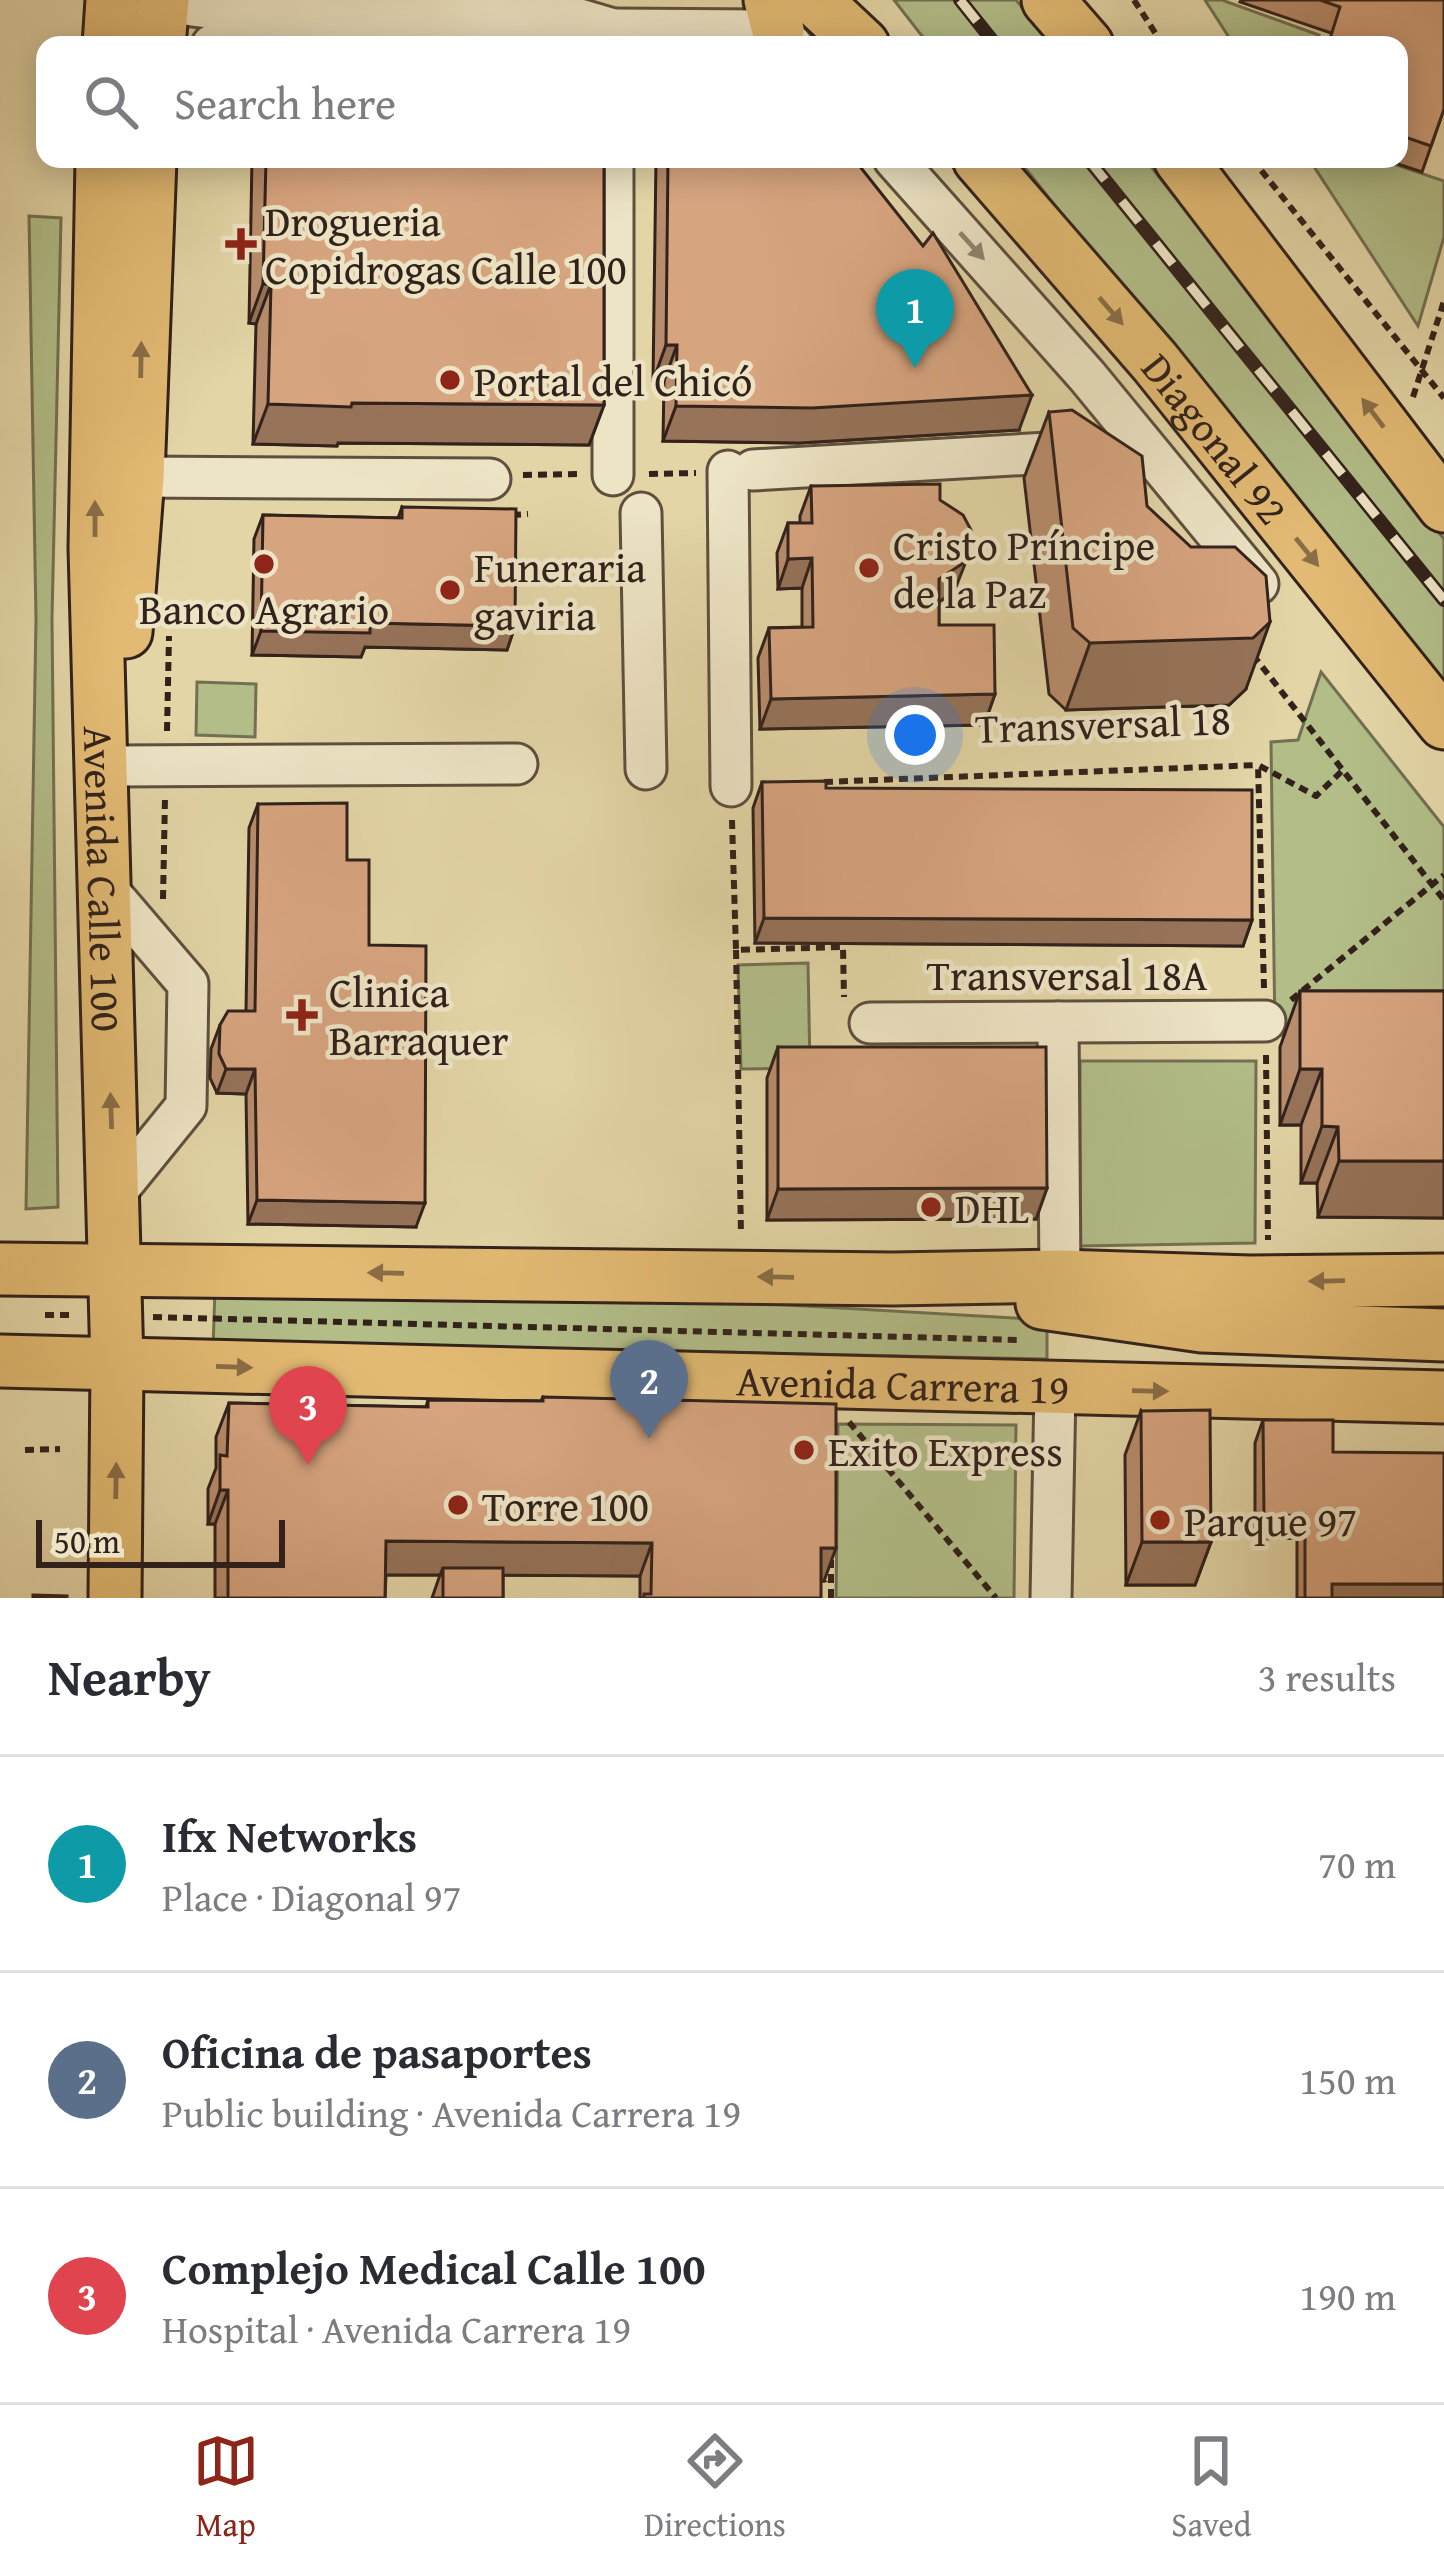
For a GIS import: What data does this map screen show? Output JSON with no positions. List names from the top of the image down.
{
  "streets": {
    "main road": ["Diagonal 92", "Avenida Calle 100", "Avenida Carrera 19"],
    "street": ["Transversal 18A"],
    "path": ["Transversal 18"]
  },
  "crossings": [
    ["Avenida Calle 100", "Avenida Carrera 19"]
  ],
  "places": {
    "health": ["Drogueria Copidrogas Calle 100", "Clinica Barraquer"],
    "other": [
      "Portal del Chicó",
      "Banco Agrario",
      "Cristo Príncipe de la Paz",
      "Funeraria gaviria",
      "DHL",
      "Exito Express",
      "Torre 100",
      "Parque 97"
    ]
  },
  "scale_bar": "50 m",
  "page": {
    "search": "Search here",
    "pins": ["1", "2", "3"],
    "scale": "50 m",
    "heading": ["Nearby", "3 results"],
    "list": [
      {
        "mark": "1",
        "name": "Ifx Networks",
        "note": "Place · Diagonal 97",
        "value": "70 m"
      },
      {
        "mark": "2",
        "name": "Oficina de pasaportes",
        "note": "Public building · Avenida Carrera 19",
        "value": "150 m"
      },
      {
        "mark": "3",
        "name": "Complejo Medical Calle 100",
        "note": "Hospital · Avenida Carrera 19",
        "value": "190 m"
      }
    ],
    "nav": ["Map", "Directions", "Saved"]
  }
}
